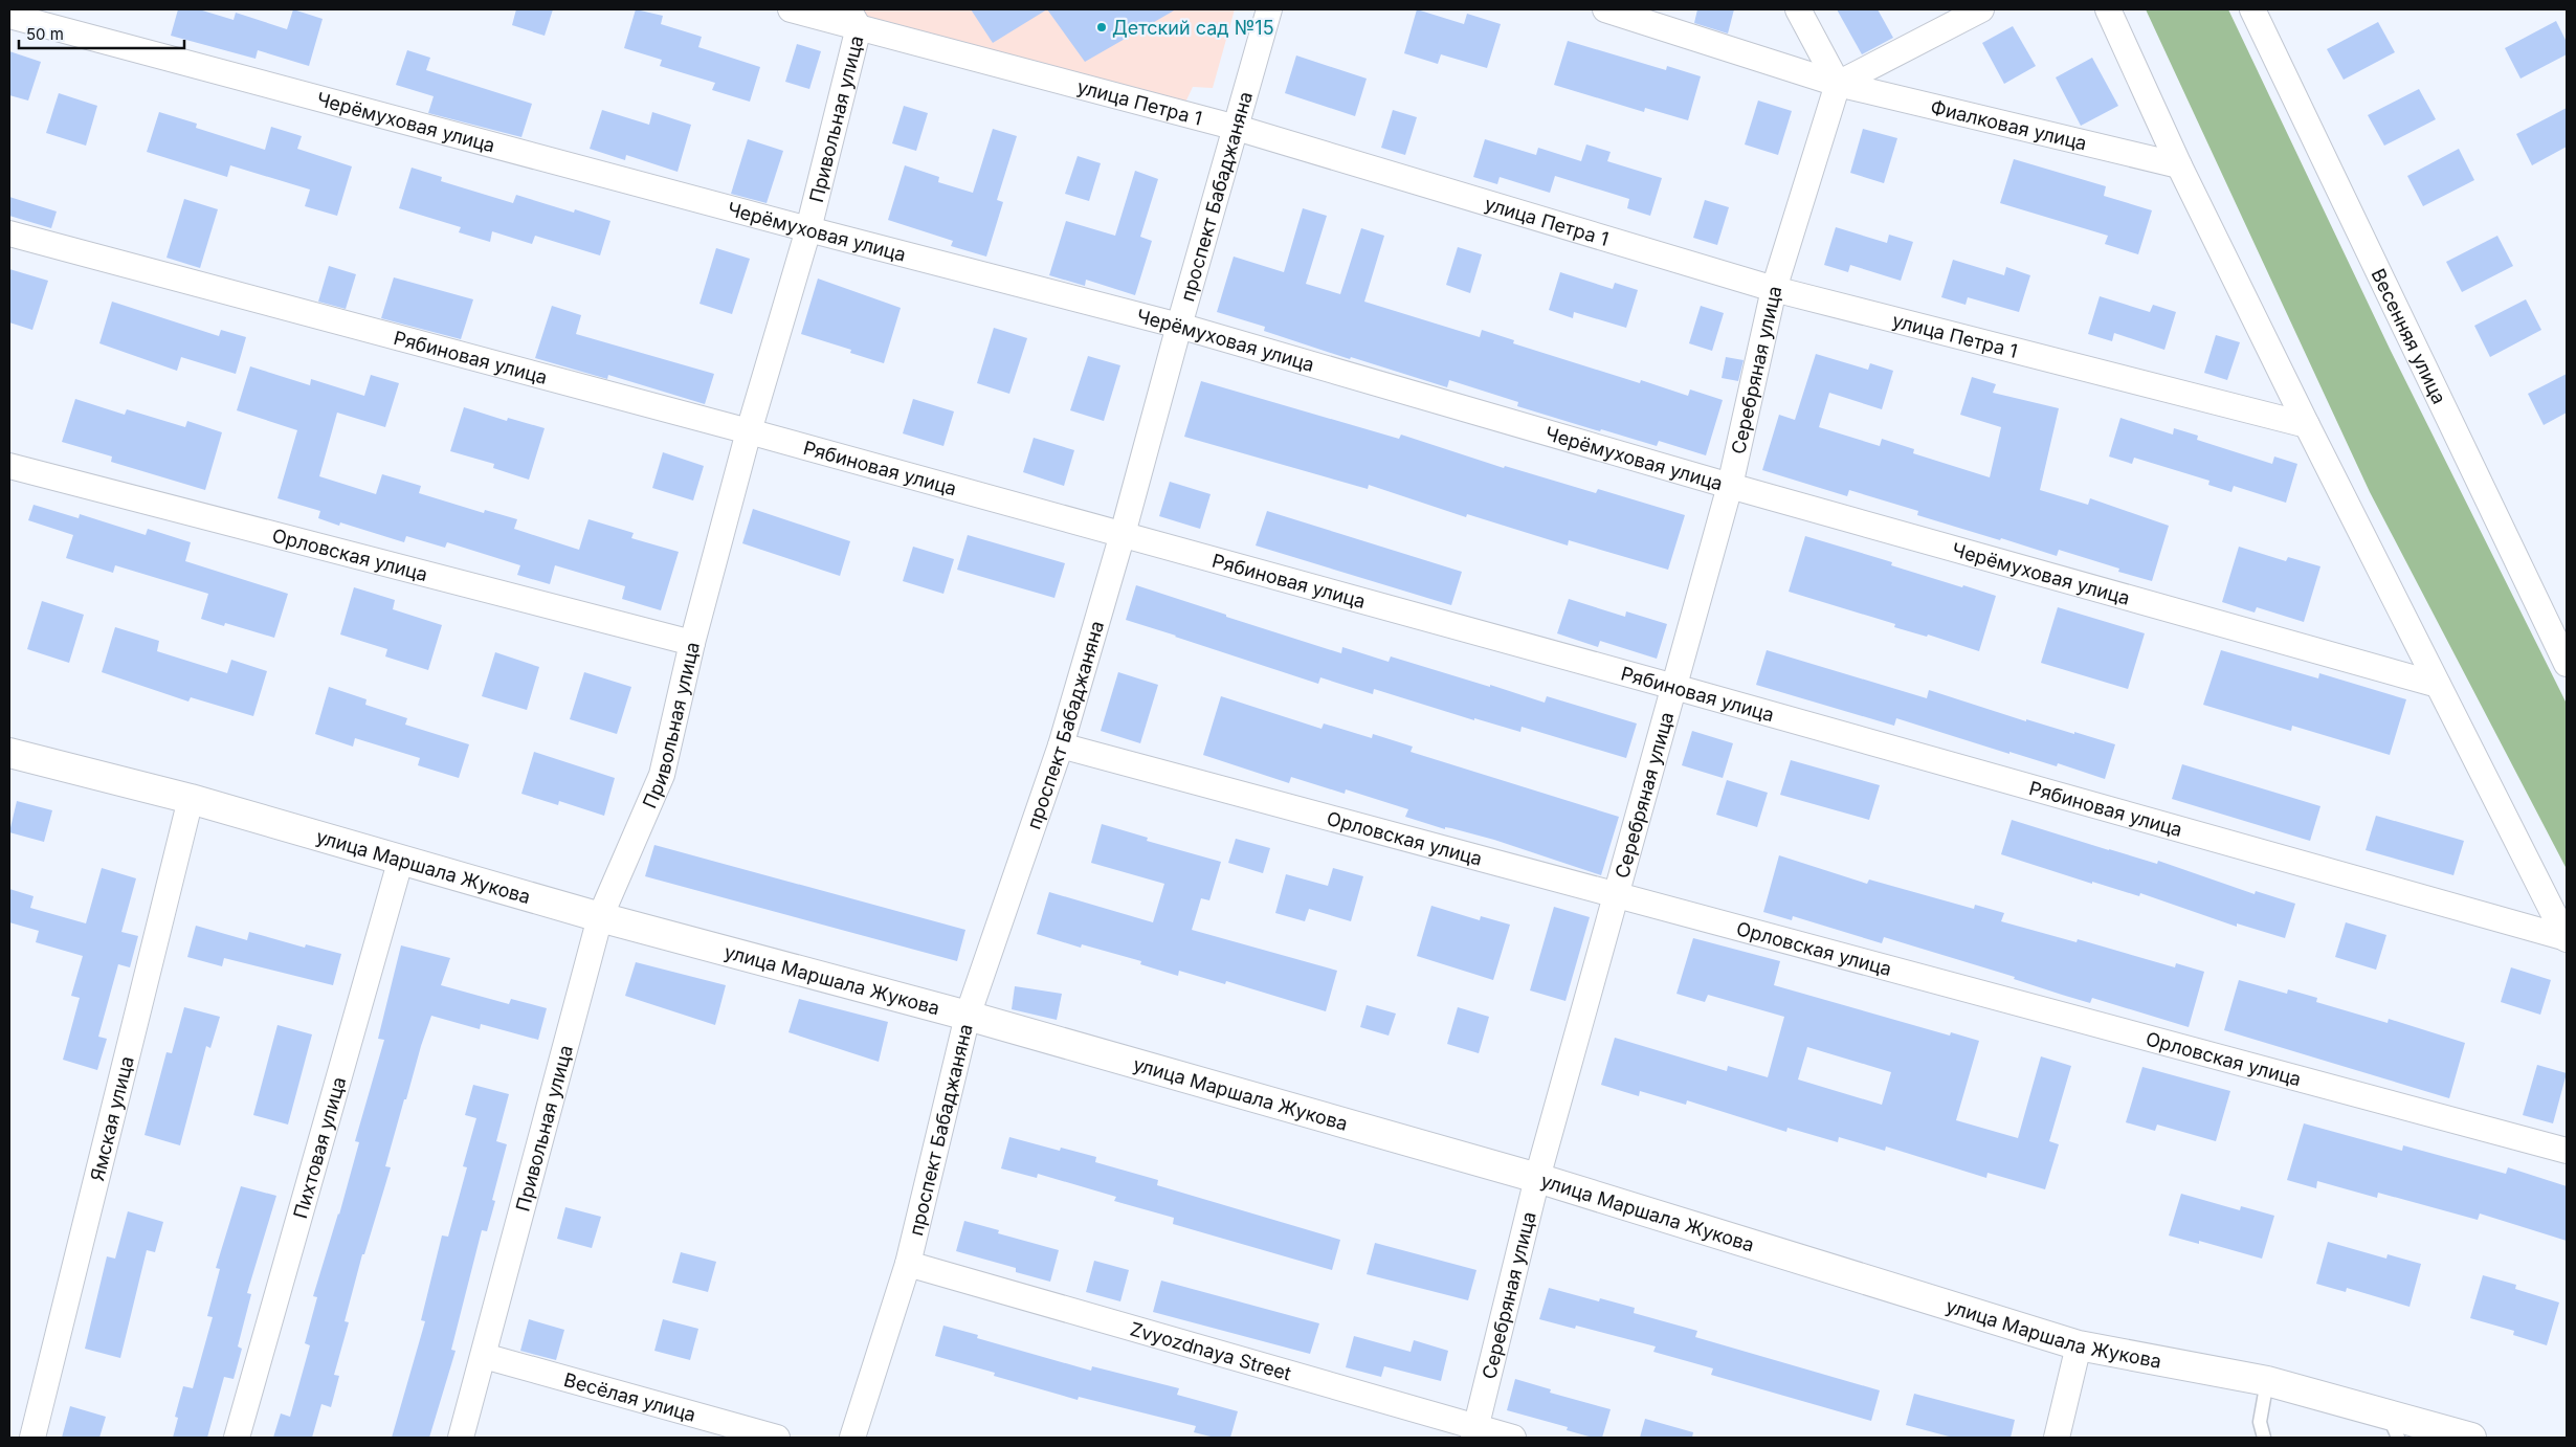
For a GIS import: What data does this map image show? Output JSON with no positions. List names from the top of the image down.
{
  "streets": {
    "main road": ["улица Маршала Жукова"],
    "street": [
      "улица Петра 1",
      "Привольная улица",
      "Черёмуховая улица",
      "Фиалковая улица",
      "проспект Бабаджаняна",
      "Весенняя улица",
      "Рябиновая улица",
      "Серебряная улица",
      "Орловская улица",
      "Ямская улица",
      "Пихтовая улица",
      "Zvyozdnaya Street",
      "Весёлая улица"
    ]
  },
  "crossings": [
    ["улица Петра 1", "Привольная улица"],
    ["улица Петра 1", "проспект Бабаджаняна"],
    ["улица Петра 1", "Серебряная улица"],
    ["Привольная улица", "Черёмуховая улица"],
    ["Привольная улица", "Рябиновая улица"],
    ["Привольная улица", "Орловская улица"],
    ["Привольная улица", "улица Маршала Жукова"],
    ["Привольная улица", "Весёлая улица"],
    ["Черёмуховая улица", "проспект Бабаджаняна"],
    ["Черёмуховая улица", "Серебряная улица"],
    ["Фиалковая улица", "Серебряная улица"],
    ["проспект Бабаджаняна", "Рябиновая улица"],
    ["проспект Бабаджаняна", "Орловская улица"],
    ["проспект Бабаджаняна", "улица Маршала Жукова"],
    ["проспект Бабаджаняна", "Zvyozdnaya Street"],
    ["Рябиновая улица", "Серебряная улица"],
    ["Серебряная улица", "Орловская улица"],
    ["Серебряная улица", "улица Маршала Жукова"],
    ["Серебряная улица", "Zvyozdnaya Street"],
    ["улица Маршала Жукова", "Ямская улица"],
    ["улица Маршала Жукова", "Пихтовая улица"]
  ],
  "places": ["Детский сад №15"],
  "scale_bar": "50 m"
}
